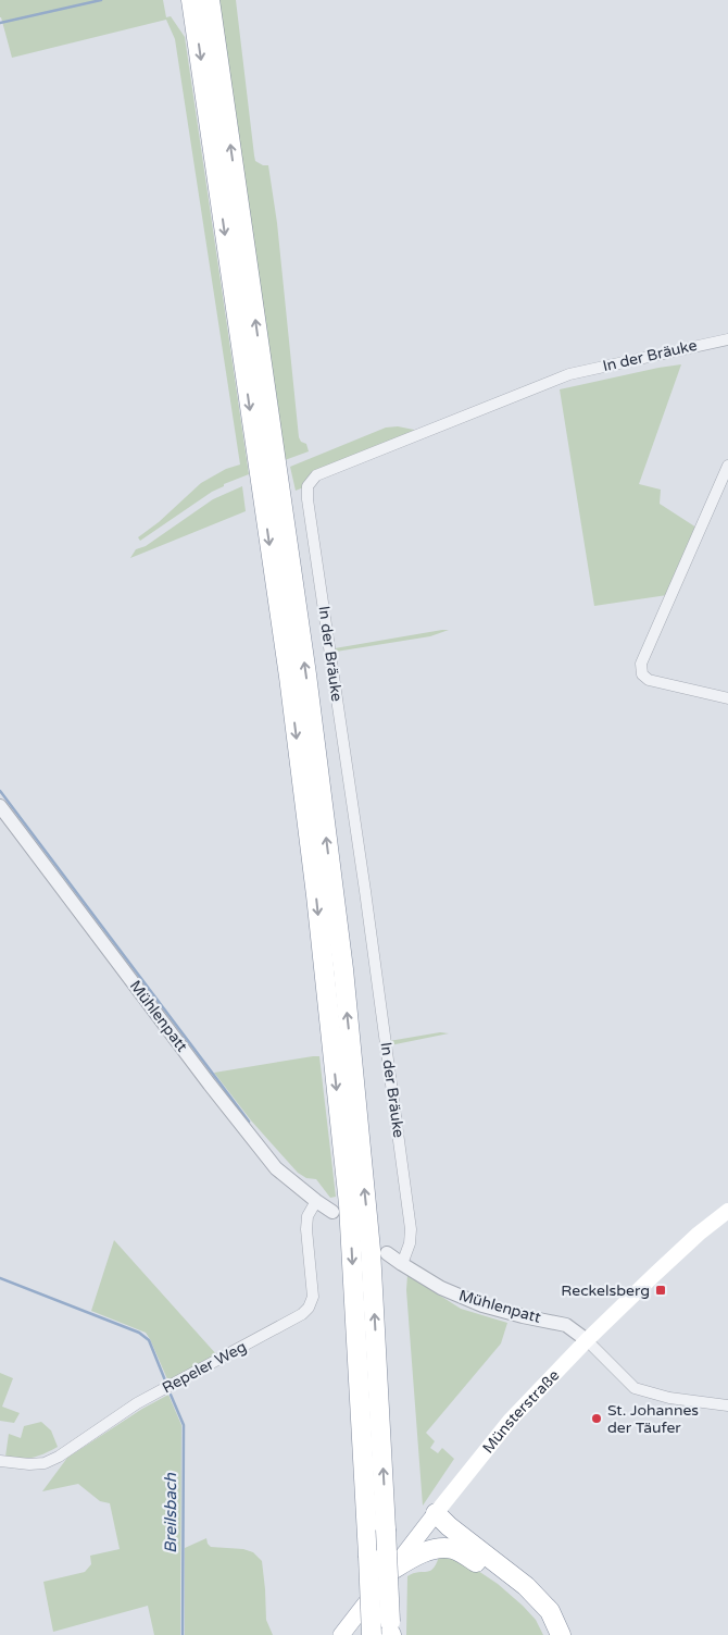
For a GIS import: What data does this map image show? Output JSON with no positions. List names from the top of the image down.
{
  "streets": {
    "main road": ["Münsterstraße"],
    "street": ["In der Bräuke", "Mühlenpatt", "Repeler Weg"]
  },
  "crossings": [
    ["In der Bräuke", "Mühlenpatt"],
    ["Mühlenpatt", "Repeler Weg"],
    ["Mühlenpatt", "Münsterstraße"]
  ],
  "water": ["Breilsbach"],
  "places": {
    "transit": ["Reckelsberg"],
    "other": ["St. Johannes der Täufer"]
  }
}
